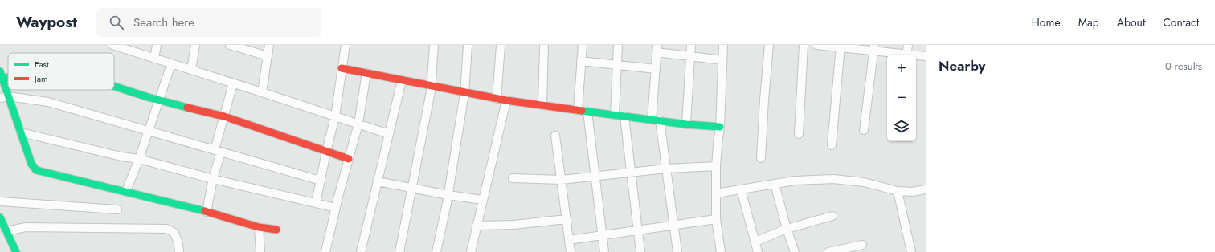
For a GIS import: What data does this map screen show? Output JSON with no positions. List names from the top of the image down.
{
  "legend": ["Fast", "Jam"],
  "page": {
    "header": "Waypost",
    "search": "Search here",
    "nav": [
      "Home",
      "Map",
      "About",
      "Contact"
    ],
    "heading": ["Nearby", "0 results"],
    "map_buttons": ["+", "−"]
  }
}
